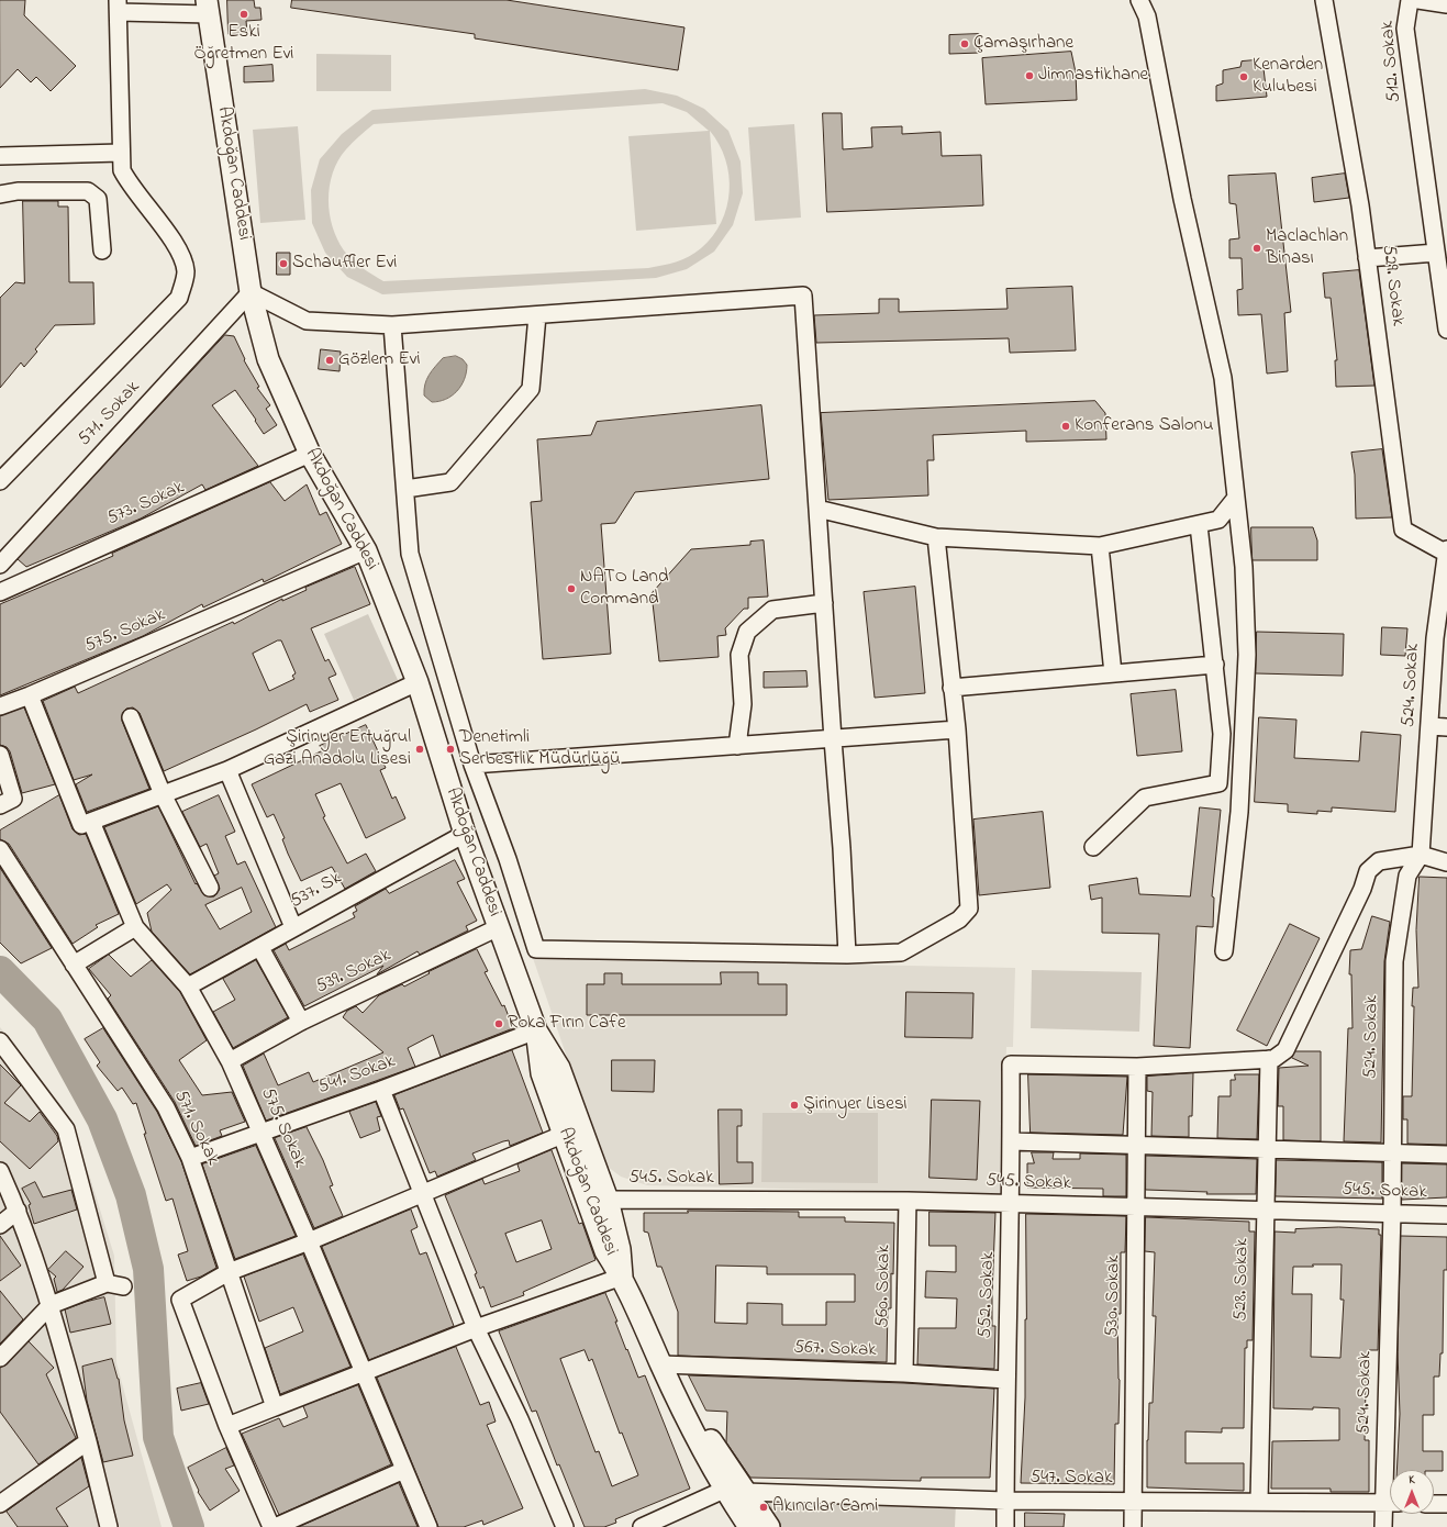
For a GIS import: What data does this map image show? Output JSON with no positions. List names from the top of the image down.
{
  "streets": {
    "main road": ["Akdoğan Caddesi"],
    "street": [
      "512. Sokak",
      "529. Sokak",
      "571. Sokak",
      "573. Sokak",
      "575. Sokak",
      "524. Sokak",
      "537. Sk",
      "539. Sokak",
      "541. Sokak",
      "545. Sokak",
      "528. Sokak",
      "560. Sokak",
      "552. Sokak",
      "530. Sokak",
      "567. Sokak",
      "547. Sokak"
    ]
  },
  "crossings": [
    ["Akdoğan Caddesi", "571. Sokak"],
    ["Akdoğan Caddesi", "573. Sokak"],
    ["Akdoğan Caddesi", "575. Sokak"],
    ["Akdoğan Caddesi", "537. Sk"],
    ["Akdoğan Caddesi", "539. Sokak"],
    ["Akdoğan Caddesi", "541. Sokak"],
    ["Akdoğan Caddesi", "545. Sokak"],
    ["Akdoğan Caddesi", "567. Sokak"],
    ["Akdoğan Caddesi", "547. Sokak"],
    ["529. Sokak", "524. Sokak"],
    ["571. Sokak", "541. Sokak"],
    ["575. Sokak", "537. Sk"],
    ["575. Sokak", "539. Sokak"],
    ["575. Sokak", "541. Sokak"],
    ["524. Sokak", "545. Sokak"],
    ["545. Sokak", "528. Sokak"],
    ["545. Sokak", "560. Sokak"],
    ["545. Sokak", "552. Sokak"],
    ["545. Sokak", "530. Sokak"],
    ["528. Sokak", "547. Sokak"],
    ["560. Sokak", "567. Sokak"],
    ["552. Sokak", "530. Sokak"],
    ["552. Sokak", "567. Sokak"],
    ["552. Sokak", "547. Sokak"],
    ["530. Sokak", "547. Sokak"]
  ],
  "places": [
    "Eski Öğretmen Evi",
    "Çamaşırhane",
    "Jimnastikhane",
    "Kenarden Kulubesi",
    "Maclachlan Binası",
    "Schauffler Evi",
    "Gözlem Evi",
    "Konferans Salonu",
    "NATO Land Command",
    "Şirinyer Ertuğrul Gazi Anadolu Lisesi",
    "Denetimli Serbestlik Müdürlüğü",
    "Roka Fırın Cafe",
    "Şirinyer Lisesi",
    "Akıncılar Cami"
  ],
  "north": "top"
}
